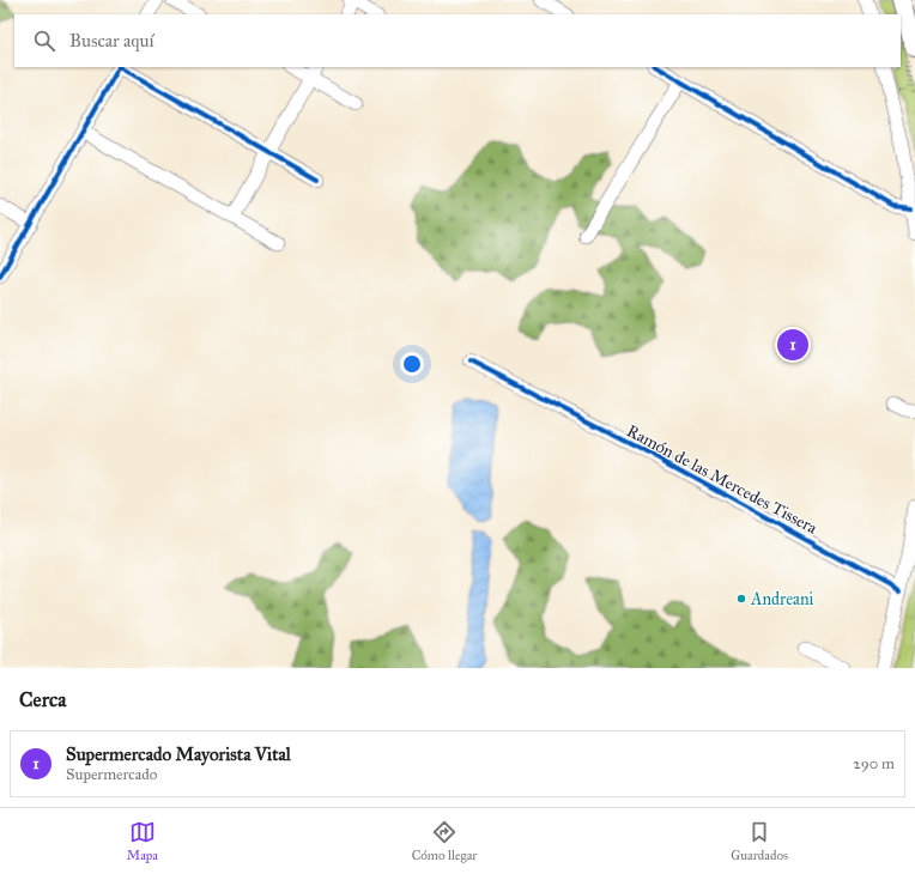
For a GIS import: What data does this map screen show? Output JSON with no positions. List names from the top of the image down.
{
  "streets": {
    "street": ["Ramón de las Mercedes Tissera"]
  },
  "places": ["Andreani"],
  "page": {
    "search": "Buscar aquí",
    "pins": "1",
    "heading": "Cerca",
    "list": [
      {
        "mark": "1",
        "name": "Supermercado Mayorista Vital",
        "note": "Supermercado",
        "value": "290 m"
      }
    ],
    "nav": ["Mapa", "Cómo llegar", "Guardados"]
  }
}
